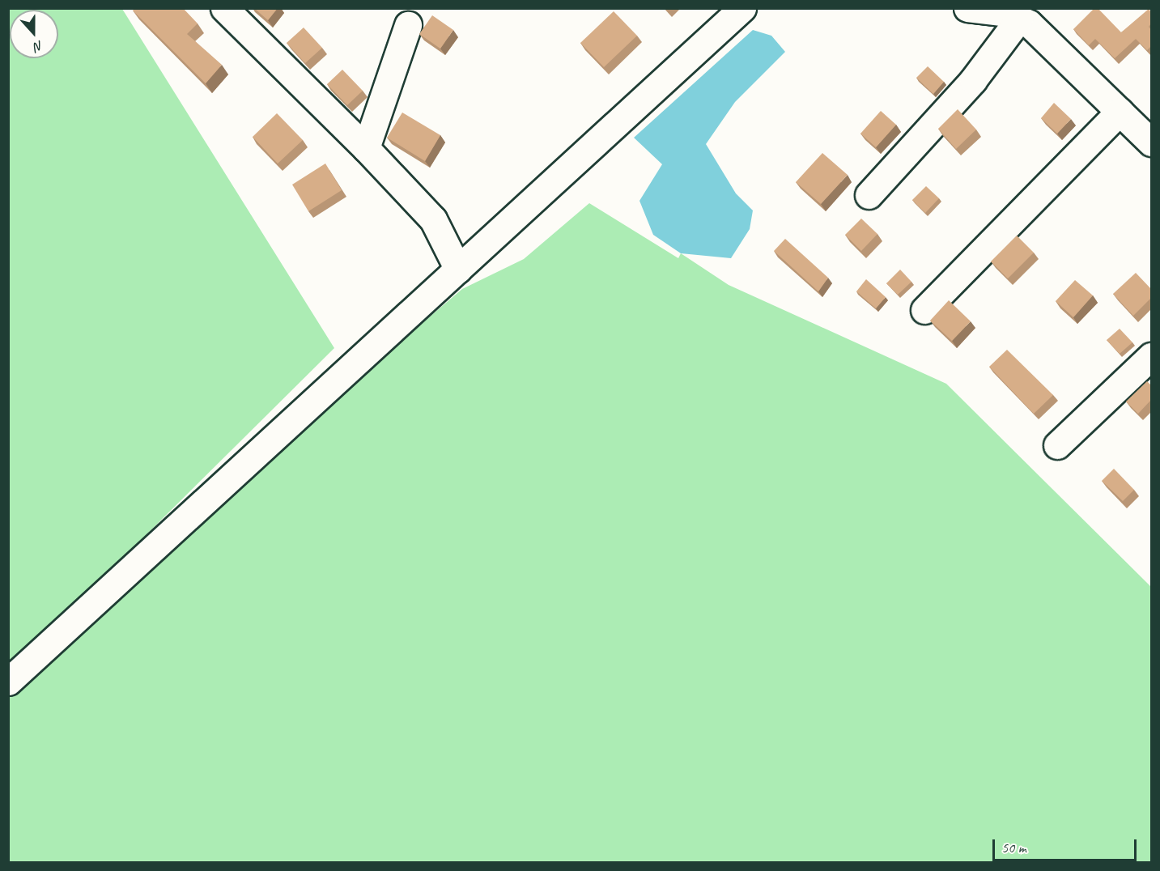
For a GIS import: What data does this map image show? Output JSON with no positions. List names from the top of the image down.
{
  "scale_bar": "50 m",
  "north": "bottom"
}
